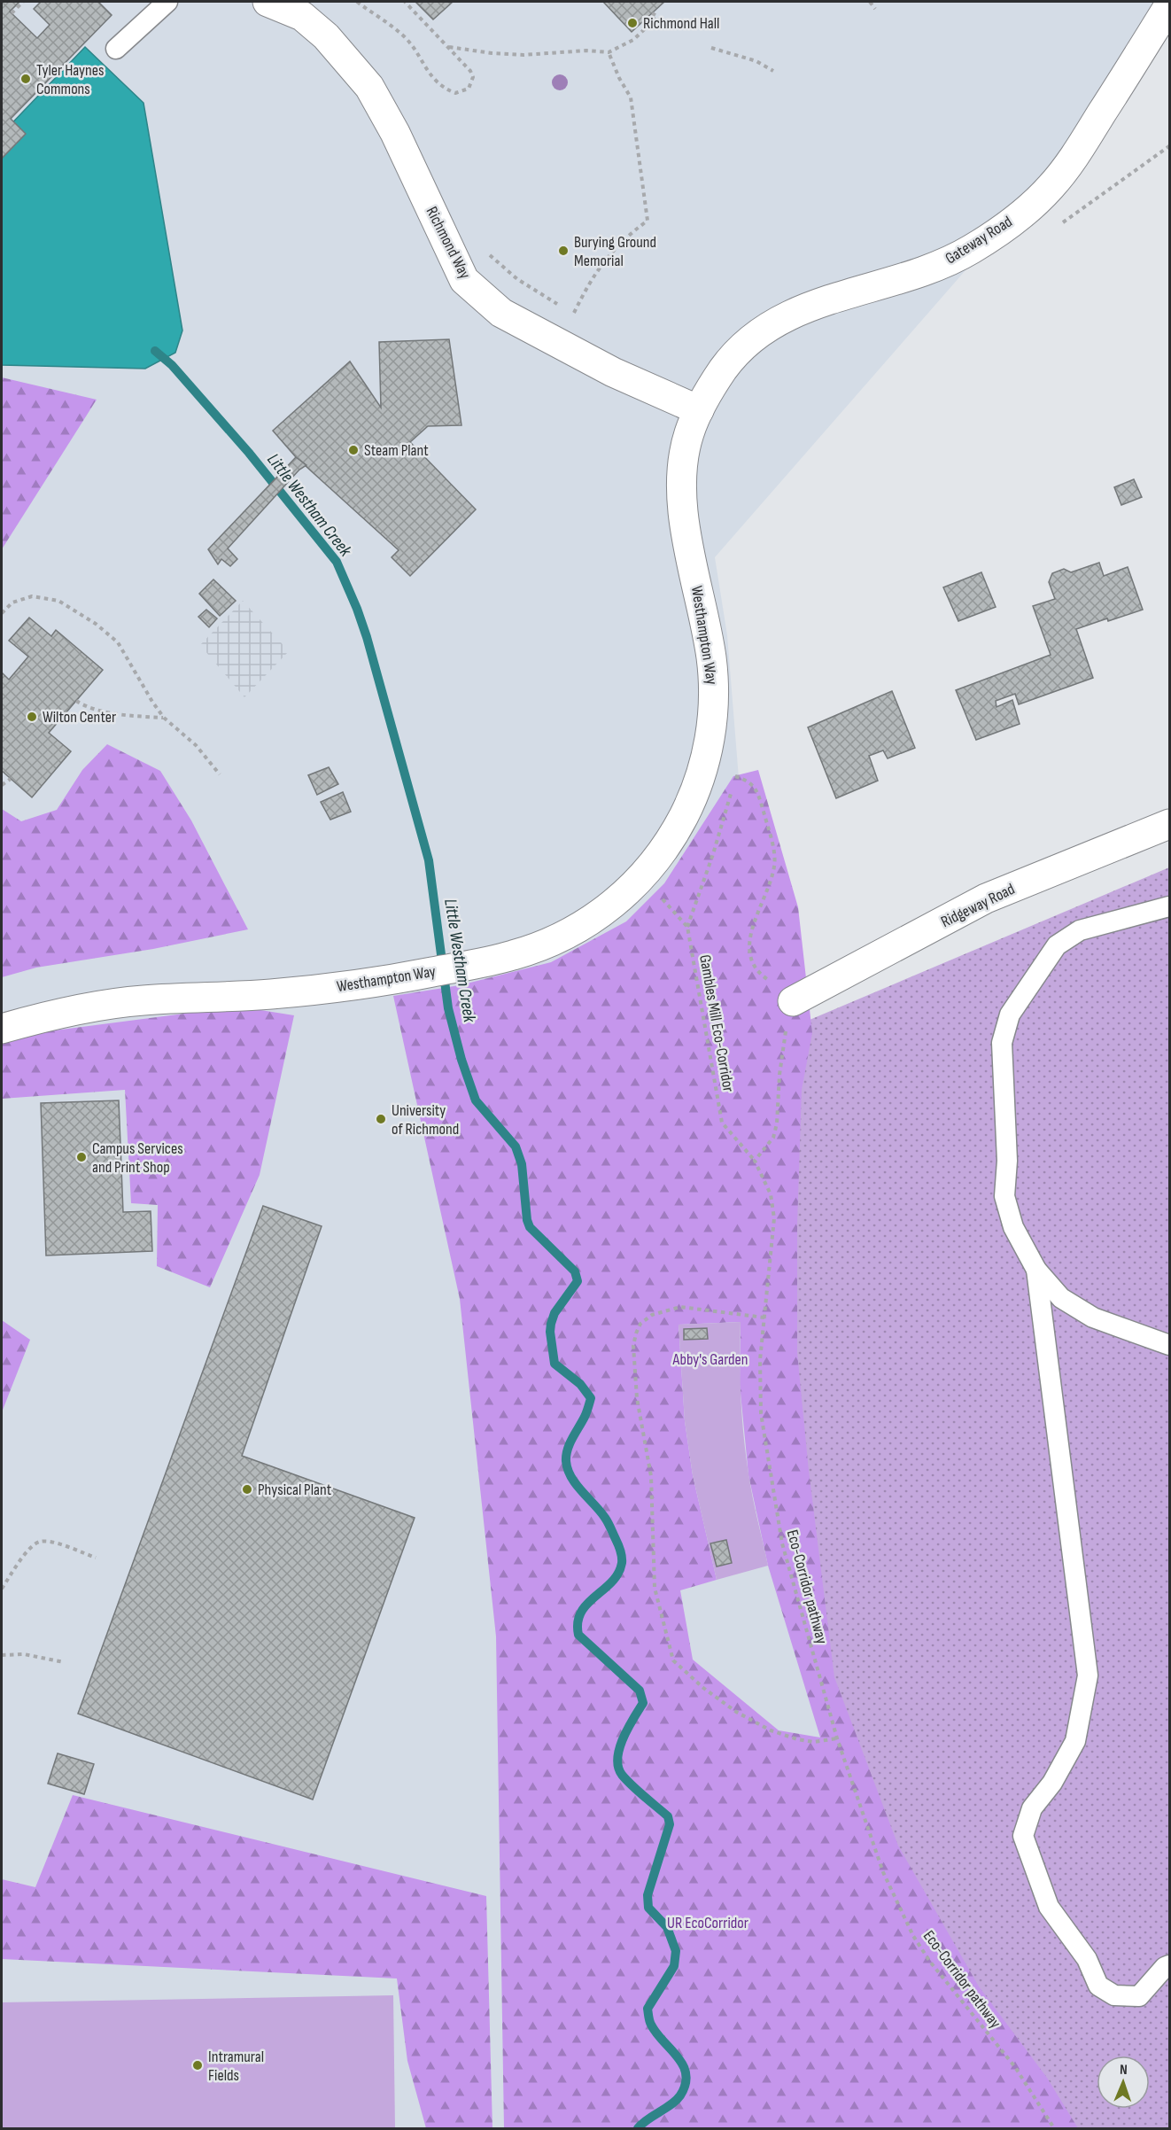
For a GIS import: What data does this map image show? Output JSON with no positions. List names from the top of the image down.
{
  "streets": {
    "street": [
      "Gateway Road",
      "Richmond Way",
      "Westhampton Way",
      "Ridgeway Road"
    ],
    "path": ["Gambles Mill Eco-Corridor", "Eco-Corridor pathway"]
  },
  "crossings": [
    ["Gateway Road", "Richmond Way"],
    ["Gateway Road", "Westhampton Way"],
    ["Richmond Way", "Westhampton Way"],
    ["Gambles Mill Eco-Corridor", "Eco-Corridor pathway"]
  ],
  "water": ["Little Westham Creek"],
  "parks": ["Abby's Garden", "UR EcoCorridor"],
  "places": [
    "Richmond Hall",
    "Tyler Haynes Commons",
    "Burying Ground Memorial",
    "Steam Plant",
    "Wilton Center",
    "University of Richmond",
    "Campus Services and Print Shop",
    "Physical Plant",
    "Intramural Fields"
  ],
  "north": "top"
}
